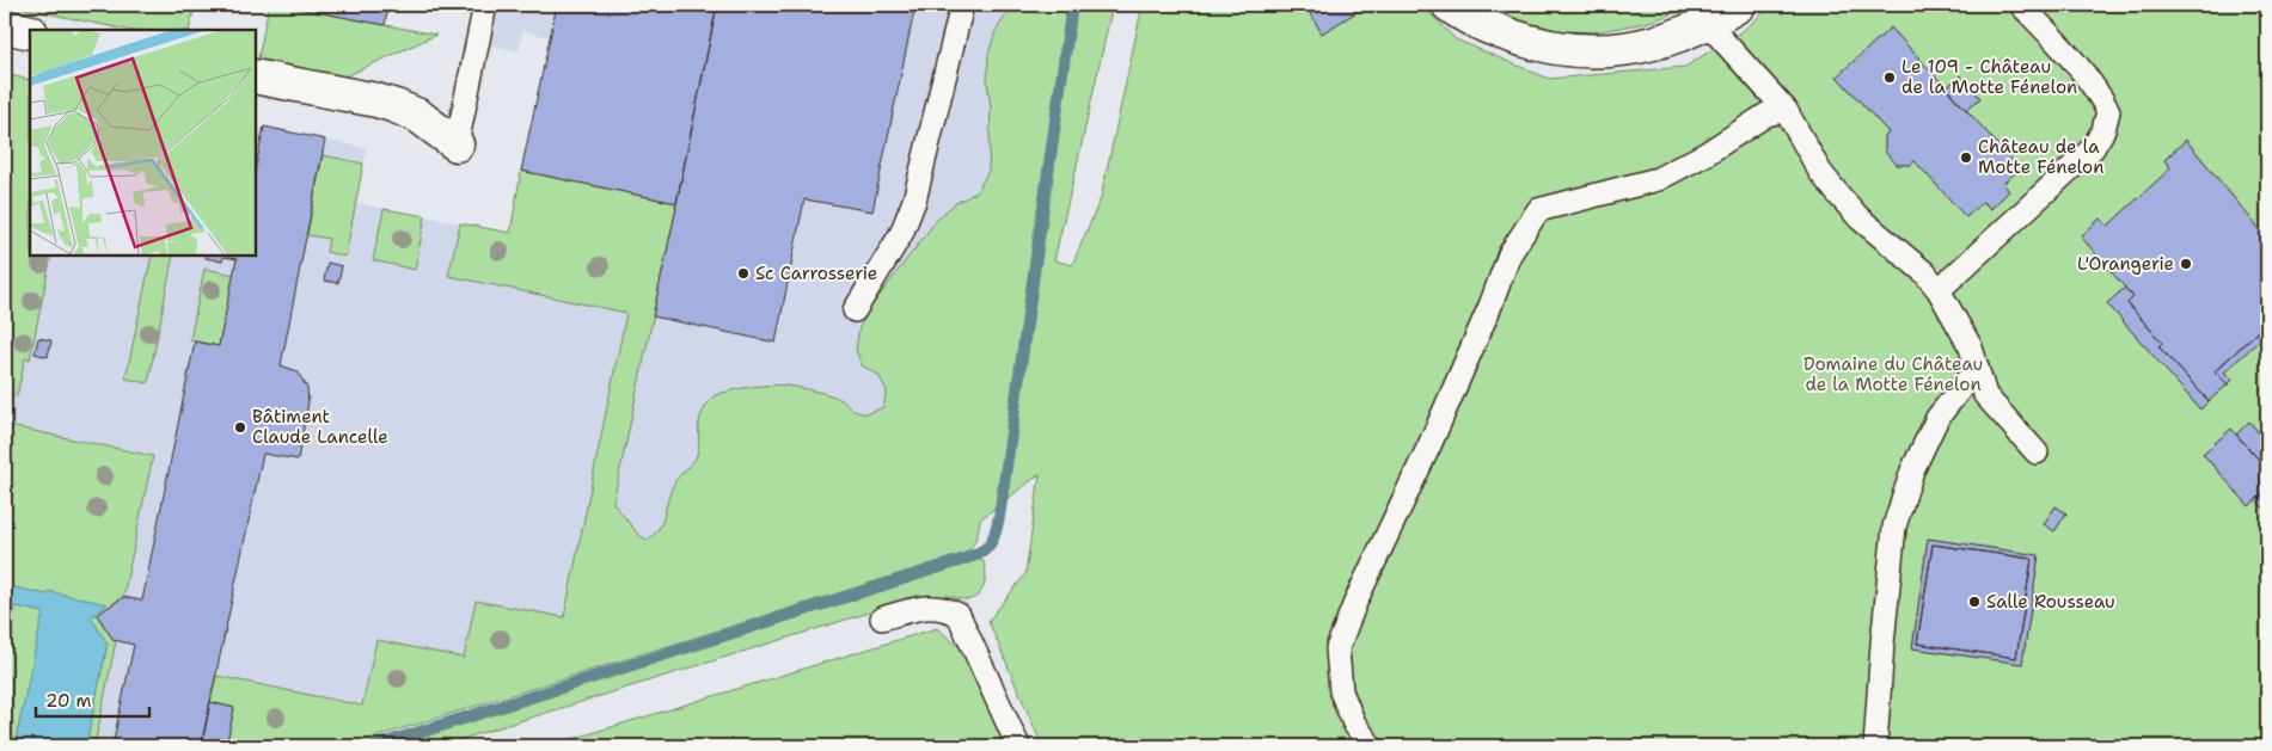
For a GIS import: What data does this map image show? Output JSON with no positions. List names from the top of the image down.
{
  "parks": ["Domaine du Château de la Motte Fénelon"],
  "places": [
    "Le 109 - Château de la Motte Fénelon",
    "Château de la Motte Fénelon",
    "L'Orangerie",
    "Sc Carrosserie",
    "Bâtiment Claude Lancelle",
    "Salle Rousseau"
  ],
  "scale_bar": "20 m"
}
